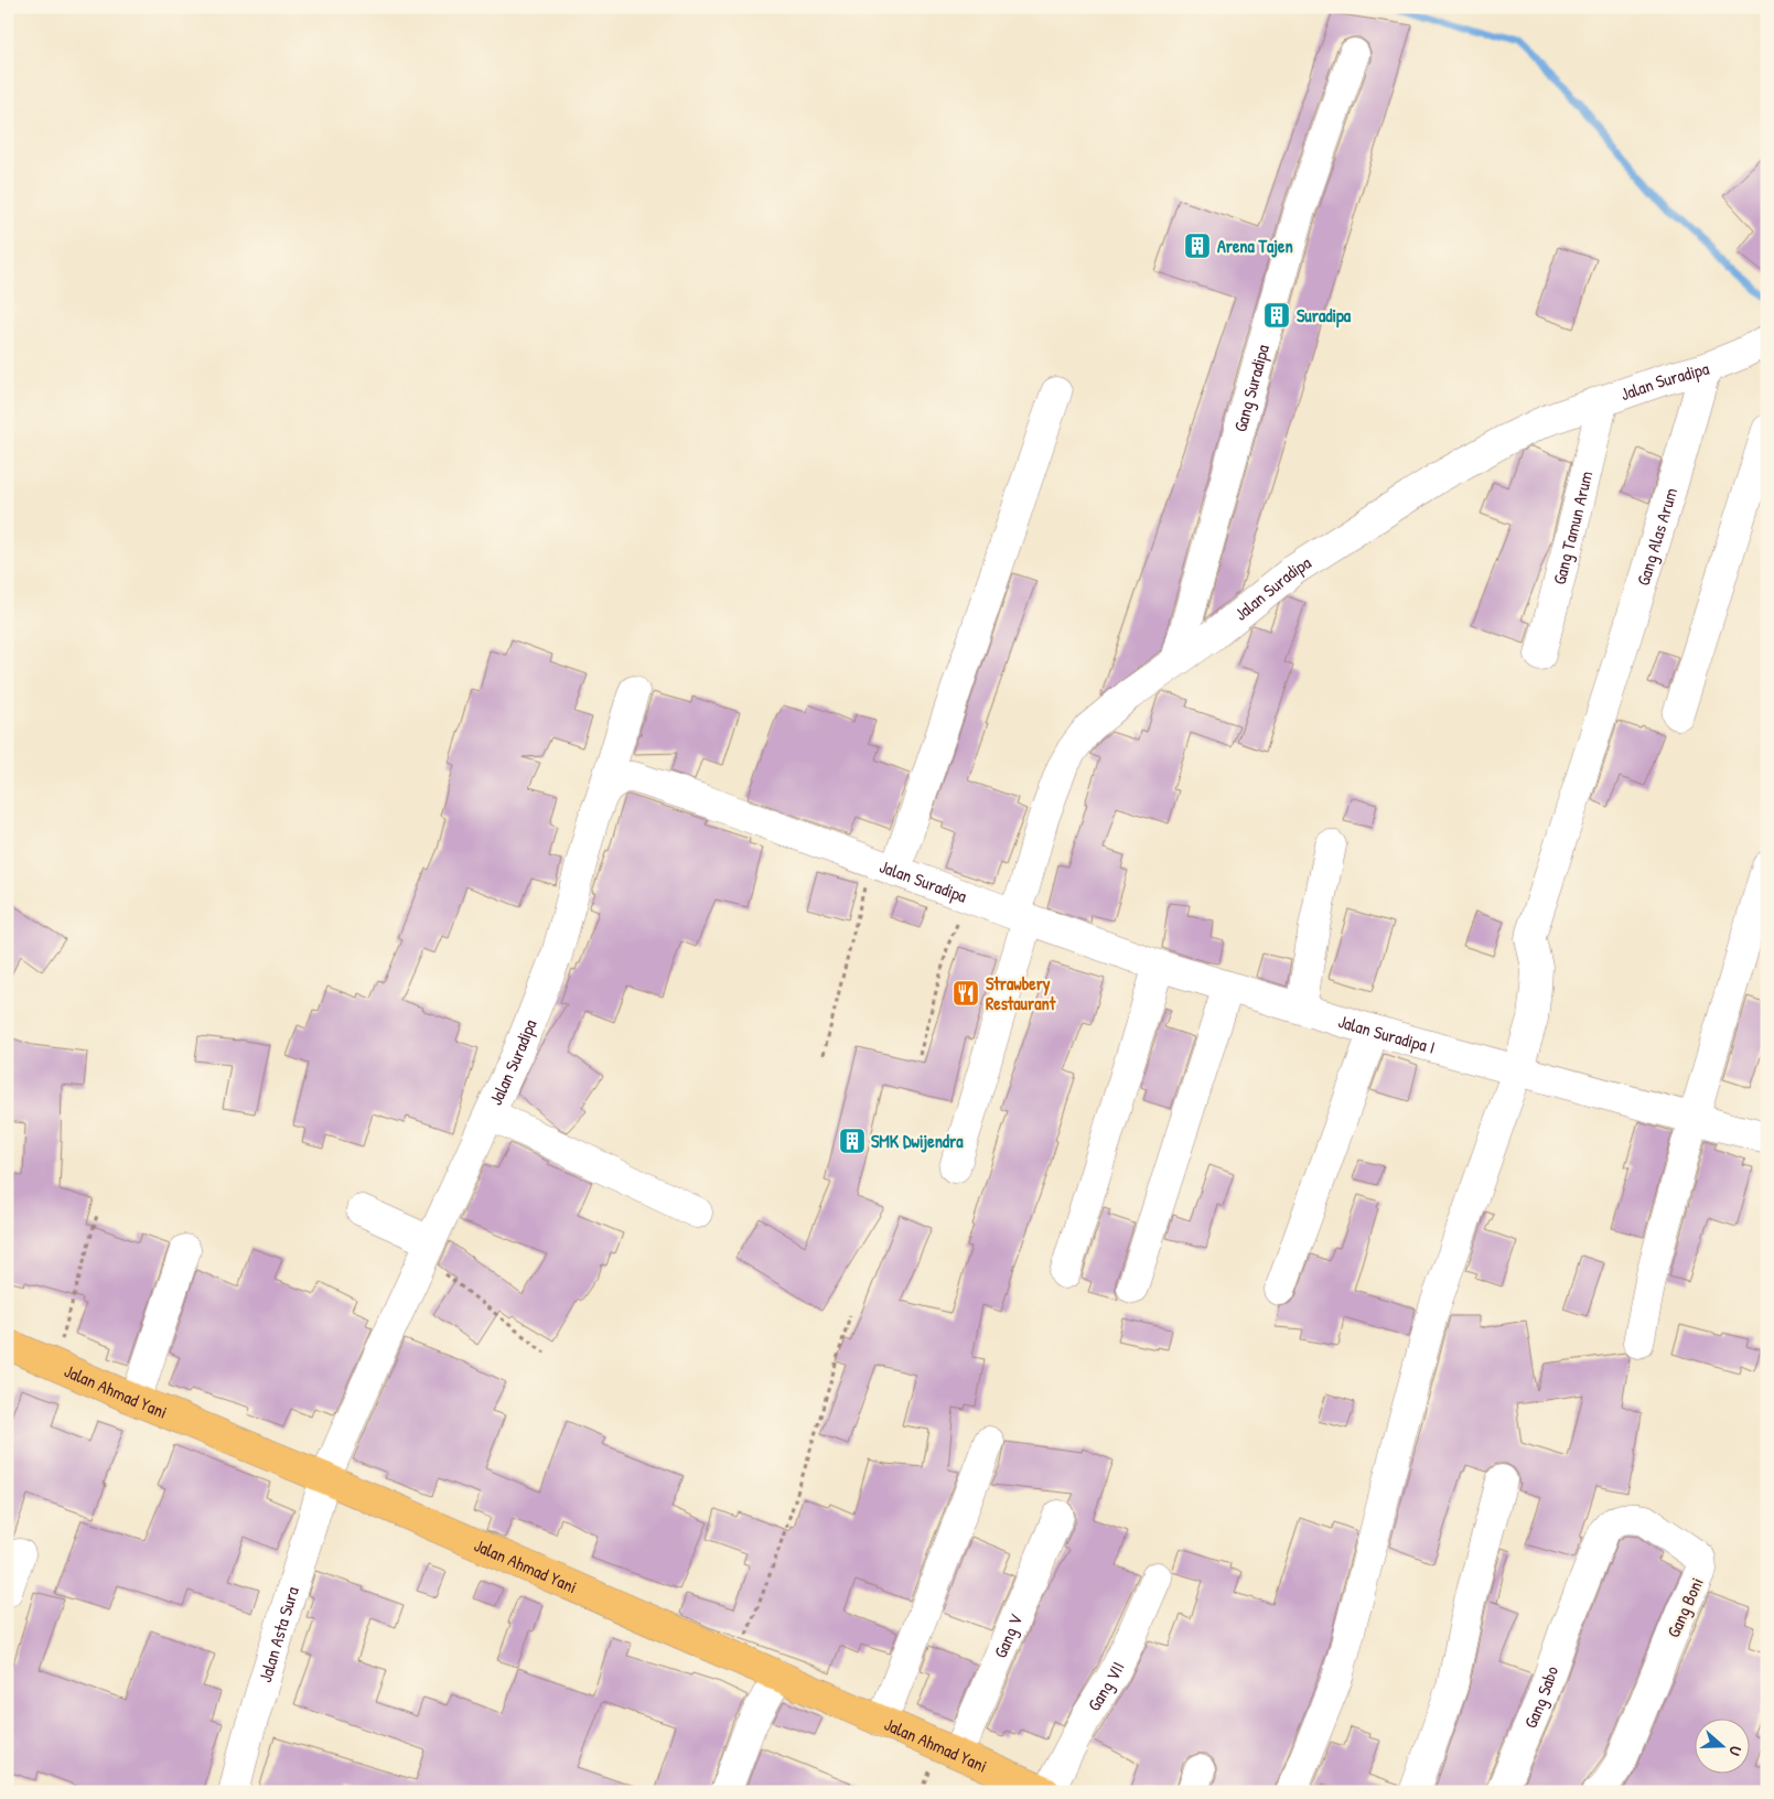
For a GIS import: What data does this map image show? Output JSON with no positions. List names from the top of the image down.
{
  "streets": {
    "main road": ["Jalan Ahmad Yani"],
    "street": [
      "Jalan Suradipa",
      "Gang Suradipa",
      "Gang Tamun Arum",
      "Gang Alas Arum",
      "Jalan Suradipa I",
      "Gang Boni",
      "Jalan Asta Sura",
      "Gang V",
      "Gang VII",
      "Gang Sabo"
    ]
  },
  "crossings": [
    ["Jalan Suradipa", "Gang Suradipa"],
    ["Jalan Suradipa", "Gang Tamun Arum"],
    ["Jalan Suradipa", "Gang Alas Arum"],
    ["Jalan Suradipa", "Jalan Suradipa I"],
    ["Jalan Suradipa", "Jalan Ahmad Yani"],
    ["Jalan Suradipa", "Jalan Asta Sura"],
    ["Gang Alas Arum", "Jalan Suradipa I"],
    ["Jalan Ahmad Yani", "Jalan Asta Sura"],
    ["Jalan Ahmad Yani", "Gang V"],
    ["Jalan Ahmad Yani", "Gang VII"],
    ["Gang Boni", "Gang Sabo"]
  ],
  "places": {
    "building": ["Arena Tajen", "Suradipa", "SMK Dwijendra"],
    "restaurant": ["Strawbery Restaurant"]
  },
  "north": "right"
}
